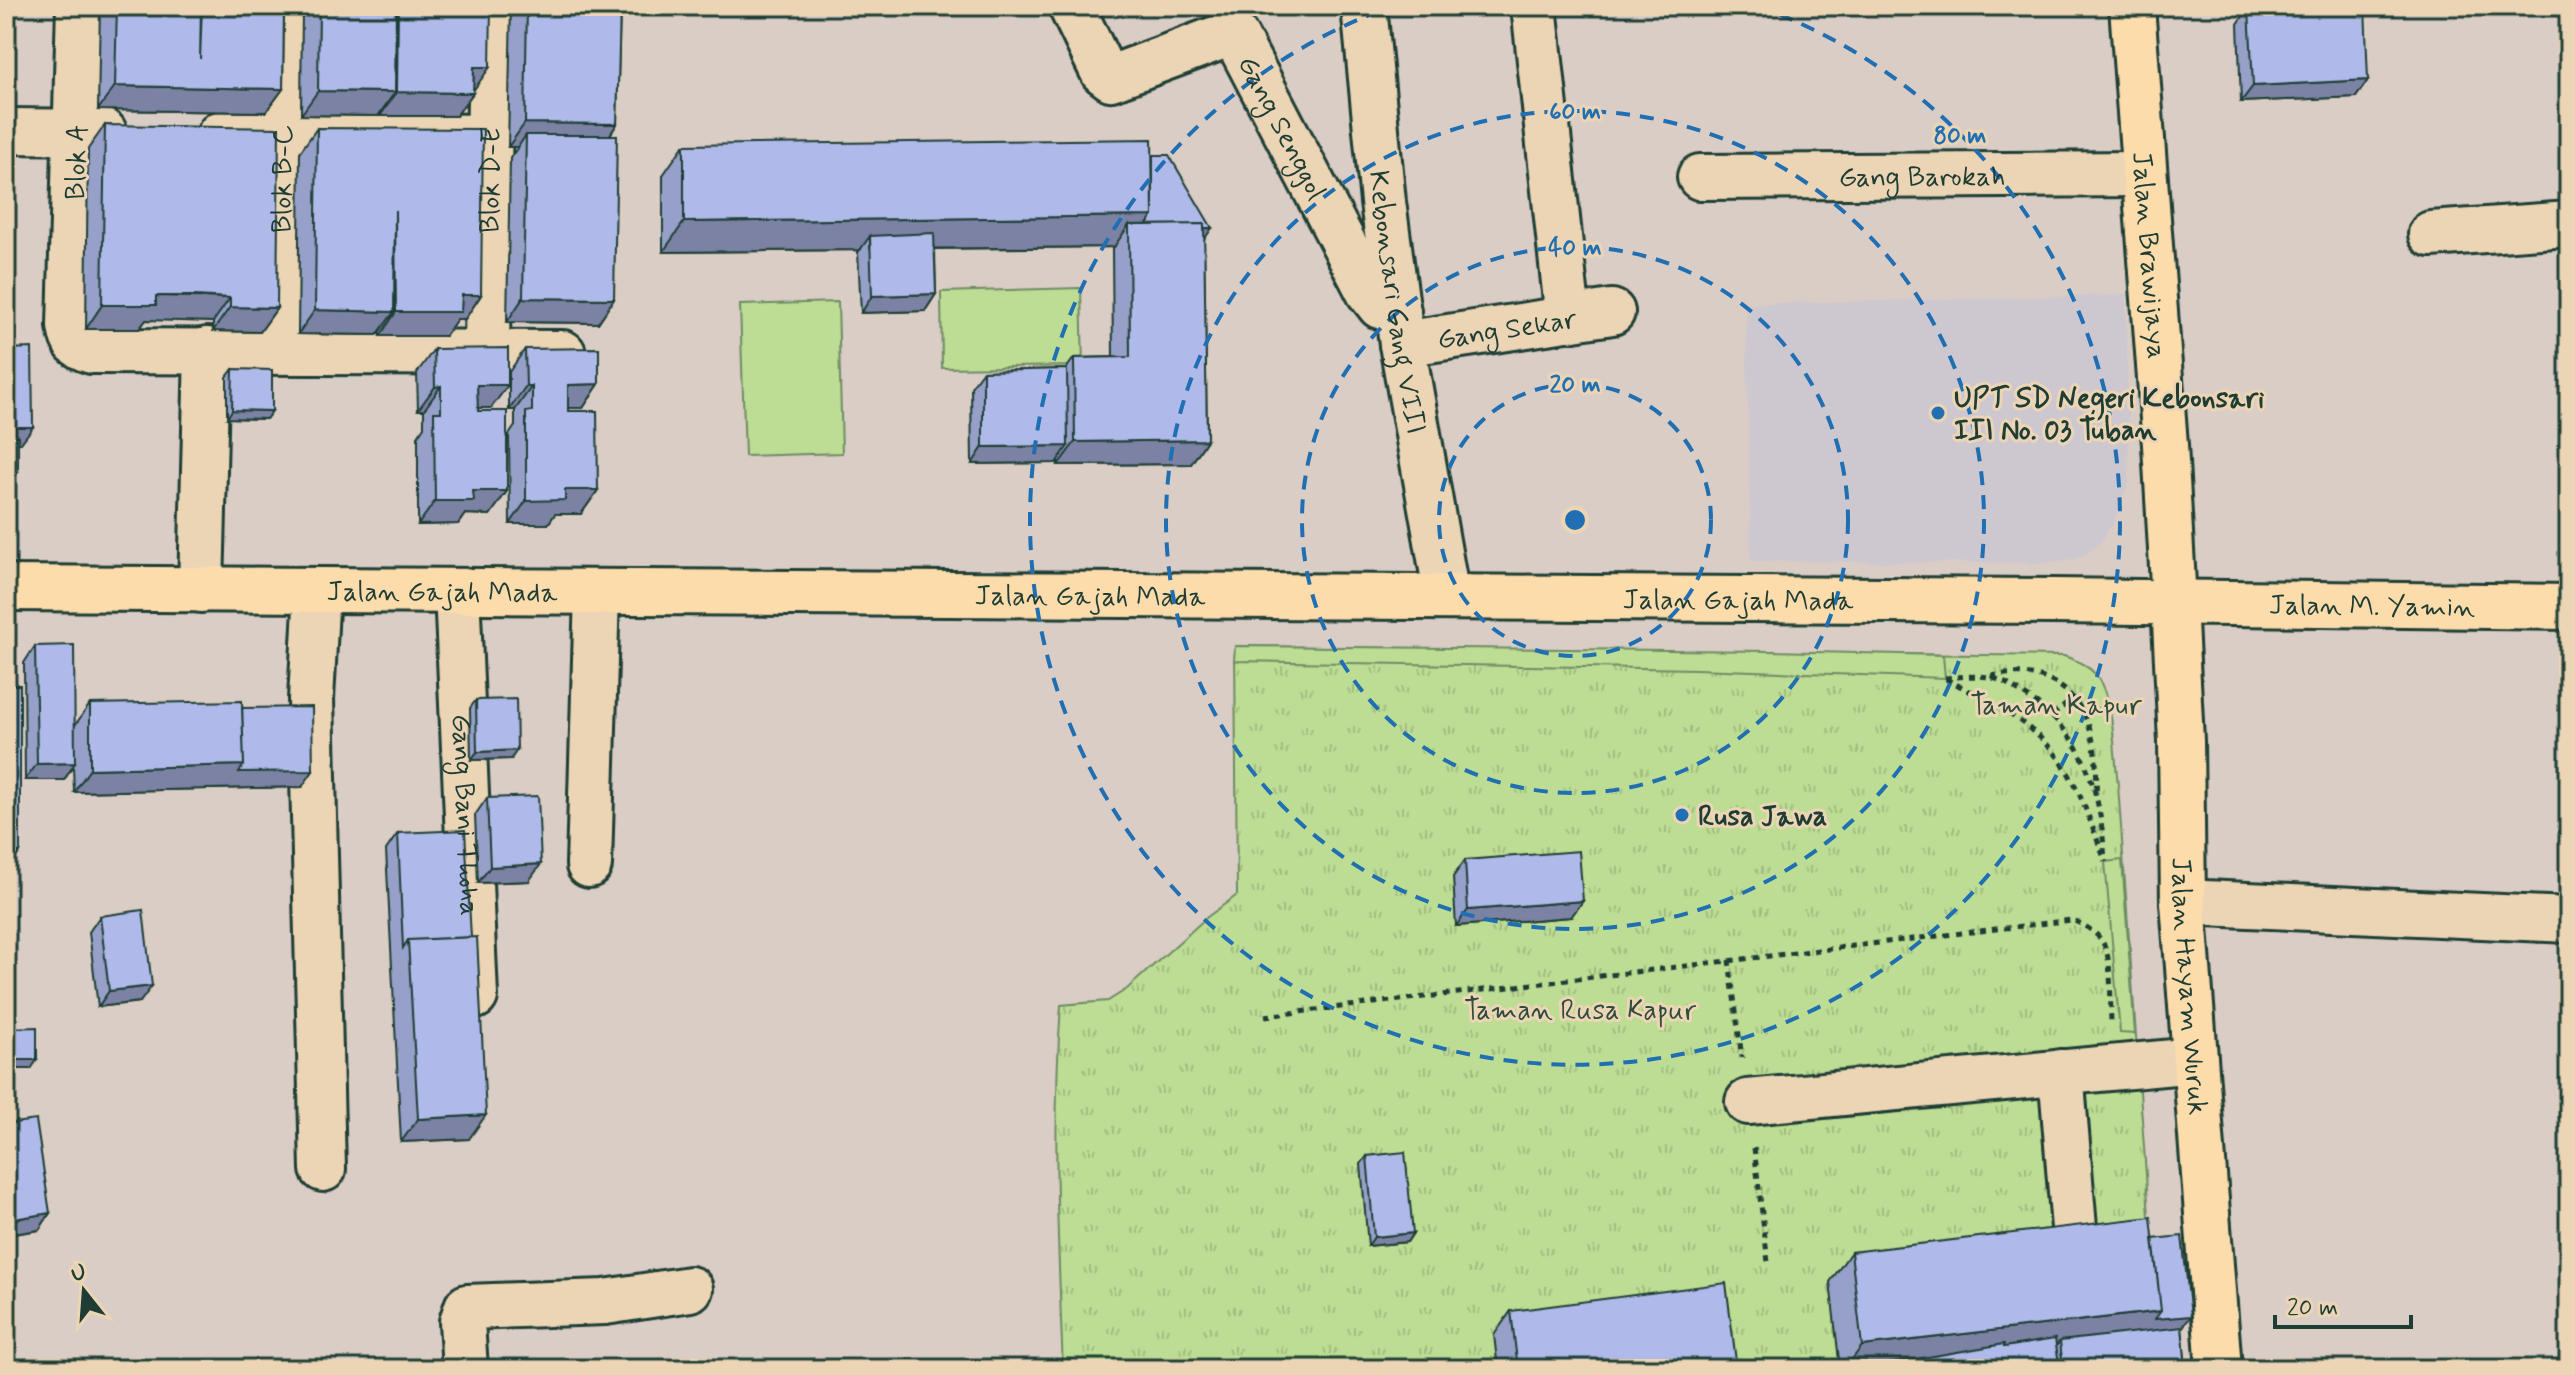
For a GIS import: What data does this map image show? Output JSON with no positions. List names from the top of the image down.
{
  "streets": {
    "main road": [
      "Jalan Brawijaya",
      "Jalan Gajah Mada",
      "Jalan M. Yamin",
      "Jalan Hayam Wuruk"
    ],
    "street": [
      "Gang Senggol",
      "Blok A",
      "Gang Barokah",
      "Blok B-C",
      "Blok D-E",
      "Kebonsari Gang VIII",
      "Gang Sekar",
      "Gang Bani Thoha"
    ]
  },
  "crossings": [
    ["Gang Senggol", "Kebonsari Gang VIII"],
    ["Gang Senggol", "Gang Sekar"],
    ["Gang Barokah", "Jalan Brawijaya"],
    ["Jalan Brawijaya", "Jalan Gajah Mada"],
    ["Jalan Brawijaya", "Jalan M. Yamin"],
    ["Jalan Brawijaya", "Jalan Hayam Wuruk"],
    ["Kebonsari Gang VIII", "Gang Sekar"],
    ["Kebonsari Gang VIII", "Jalan Gajah Mada"],
    ["Jalan Gajah Mada", "Jalan M. Yamin"],
    ["Jalan Gajah Mada", "Gang Bani Thoha"],
    ["Jalan Gajah Mada", "Jalan Hayam Wuruk"],
    ["Jalan M. Yamin", "Jalan Hayam Wuruk"]
  ],
  "parks": ["Taman Kapur", "Taman Rusa Kapur"],
  "places": ["UPT SD Negeri Kebonsari III No. 03 Tuban", "Rusa Jawa"],
  "scale_bar": "20 m",
  "north": "top",
  "rings": [
    "60 m",
    "80 m",
    "40 m",
    "20 m"
  ]
}
